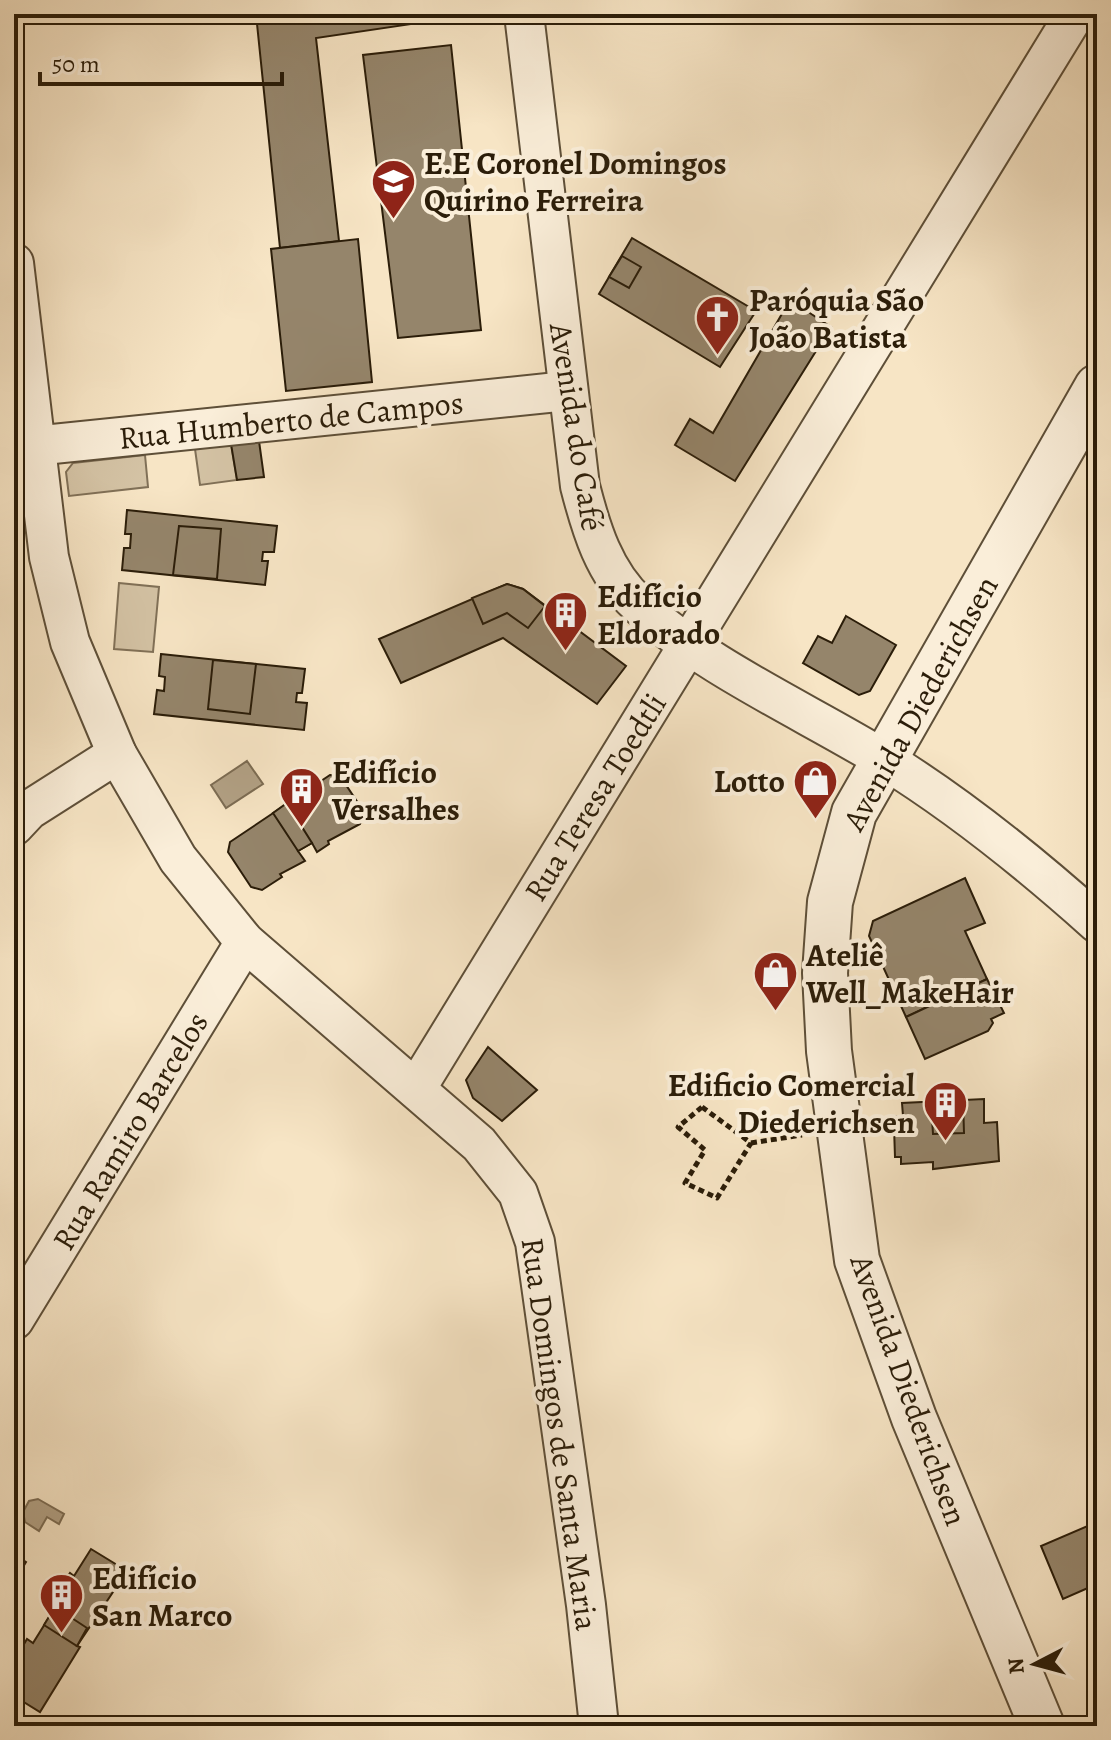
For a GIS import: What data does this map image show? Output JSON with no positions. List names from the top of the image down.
{
  "streets": {
    "street": [
      "Rua Humberto de Campos",
      "Avenida do Café",
      "Avenida Diederichsen",
      "Rua Teresa Toedtli",
      "Rua Ramiro Barcelos",
      "Rua Domingos de Santa Maria"
    ]
  },
  "crossings": [
    ["Rua Humberto de Campos", "Avenida do Café"],
    ["Rua Humberto de Campos", "Rua Domingos de Santa Maria"],
    ["Avenida do Café", "Avenida Diederichsen"],
    ["Avenida do Café", "Rua Teresa Toedtli"],
    ["Rua Teresa Toedtli", "Rua Domingos de Santa Maria"],
    ["Rua Ramiro Barcelos", "Rua Domingos de Santa Maria"]
  ],
  "places": {
    "school or university": ["E.E Coronel Domingos Quirino Ferreira"],
    "church": ["Paróquia São João Batista"],
    "building": [
      "Edifício Eldorado",
      "Edifício Versalhes",
      "Edificio Comercial Diederichsen",
      "Edifício San Marco"
    ],
    "shop": ["Lotto", "Ateliê Well_MakeHair"]
  },
  "scale_bar": "50 m",
  "north": "left"
}
